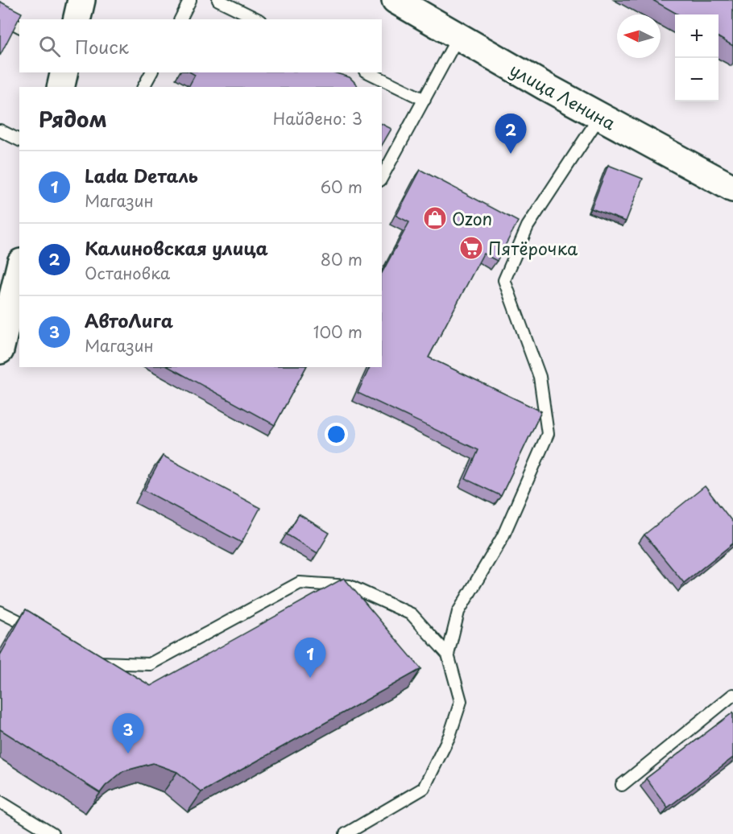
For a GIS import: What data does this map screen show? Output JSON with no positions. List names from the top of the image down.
{
  "streets": {
    "main road": ["улица Ленина"]
  },
  "places": {
    "shop": ["Ozon"],
    "supermarket": ["Пятёрочка"]
  },
  "north": "left",
  "page": {
    "map_buttons": ["+", "−"],
    "search": "Поиск",
    "heading": ["Рядом", "Найдено: 3"],
    "pins": ["2", "1", "3"],
    "list": [
      {
        "mark": "1",
        "name": "Lada Dеталь",
        "note": "Магазин",
        "value": "60 m"
      },
      {
        "mark": "2",
        "name": "Калиновская улица",
        "note": "Остановка",
        "value": "80 m"
      },
      {
        "mark": "3",
        "name": "АвтоЛига",
        "note": "Магазин",
        "value": "100 m"
      }
    ]
  }
}
